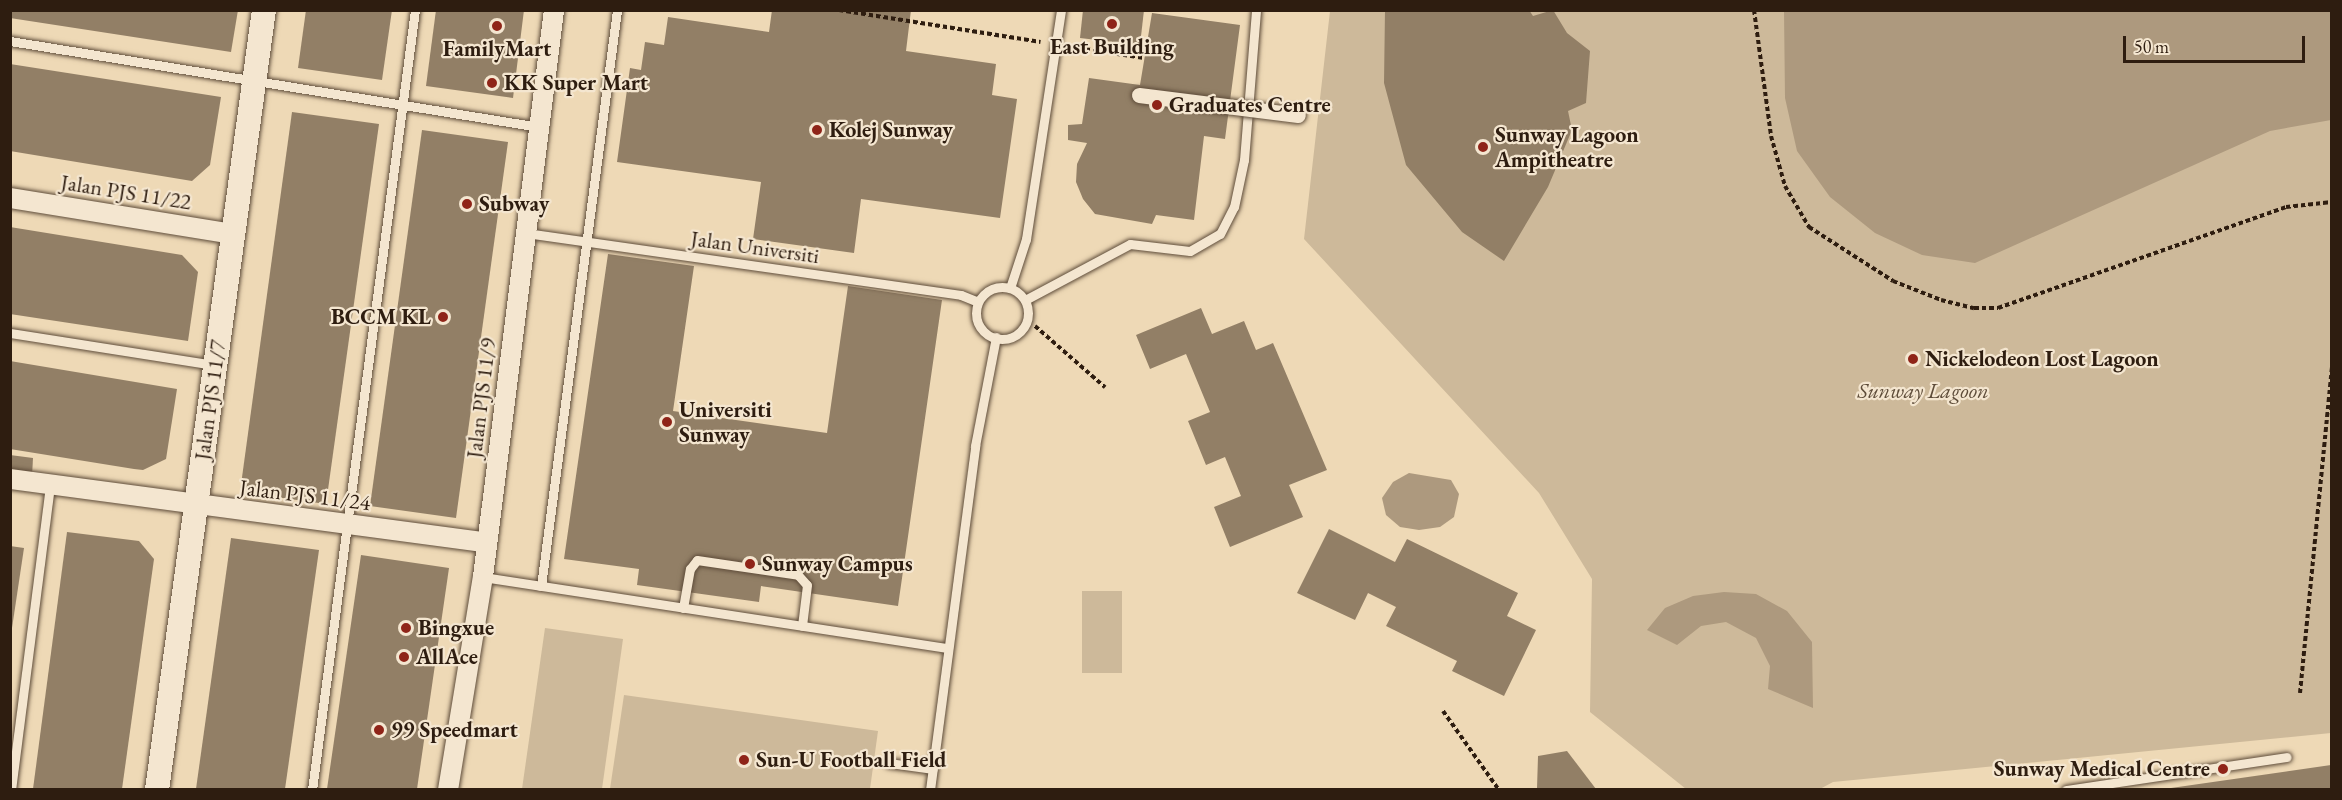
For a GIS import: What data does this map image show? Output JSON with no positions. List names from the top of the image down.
{
  "streets": {
    "street": [
      "Jalan PJS 11/22",
      "Jalan PJS 11/9",
      "Jalan PJS 11/7",
      "Jalan PJS 11/24"
    ],
    "lane": ["Jalan Universiti"]
  },
  "crossings": [
    ["Jalan PJS 11/22", "Jalan PJS 11/7"],
    ["Jalan Universiti", "Jalan PJS 11/9"],
    ["Jalan PJS 11/9", "Jalan PJS 11/24"],
    ["Jalan PJS 11/7", "Jalan PJS 11/24"]
  ],
  "parks": ["Sunway Lagoon"],
  "places": [
    "East Building",
    "FamilyMart",
    "KK Super Mart",
    "Graduates Centre",
    "Kolej Sunway",
    "Sunway Lagoon Ampitheatre",
    "Subway",
    "BCCM KL",
    "Nickelodeon Lost Lagoon",
    "Universiti Sunway",
    "Sunway Campus",
    "Bingxue",
    "AllAce",
    "99 Speedmart",
    "Sun-U Football Field",
    "Sunway Medical Centre"
  ],
  "scale_bar": "50 m"
}
